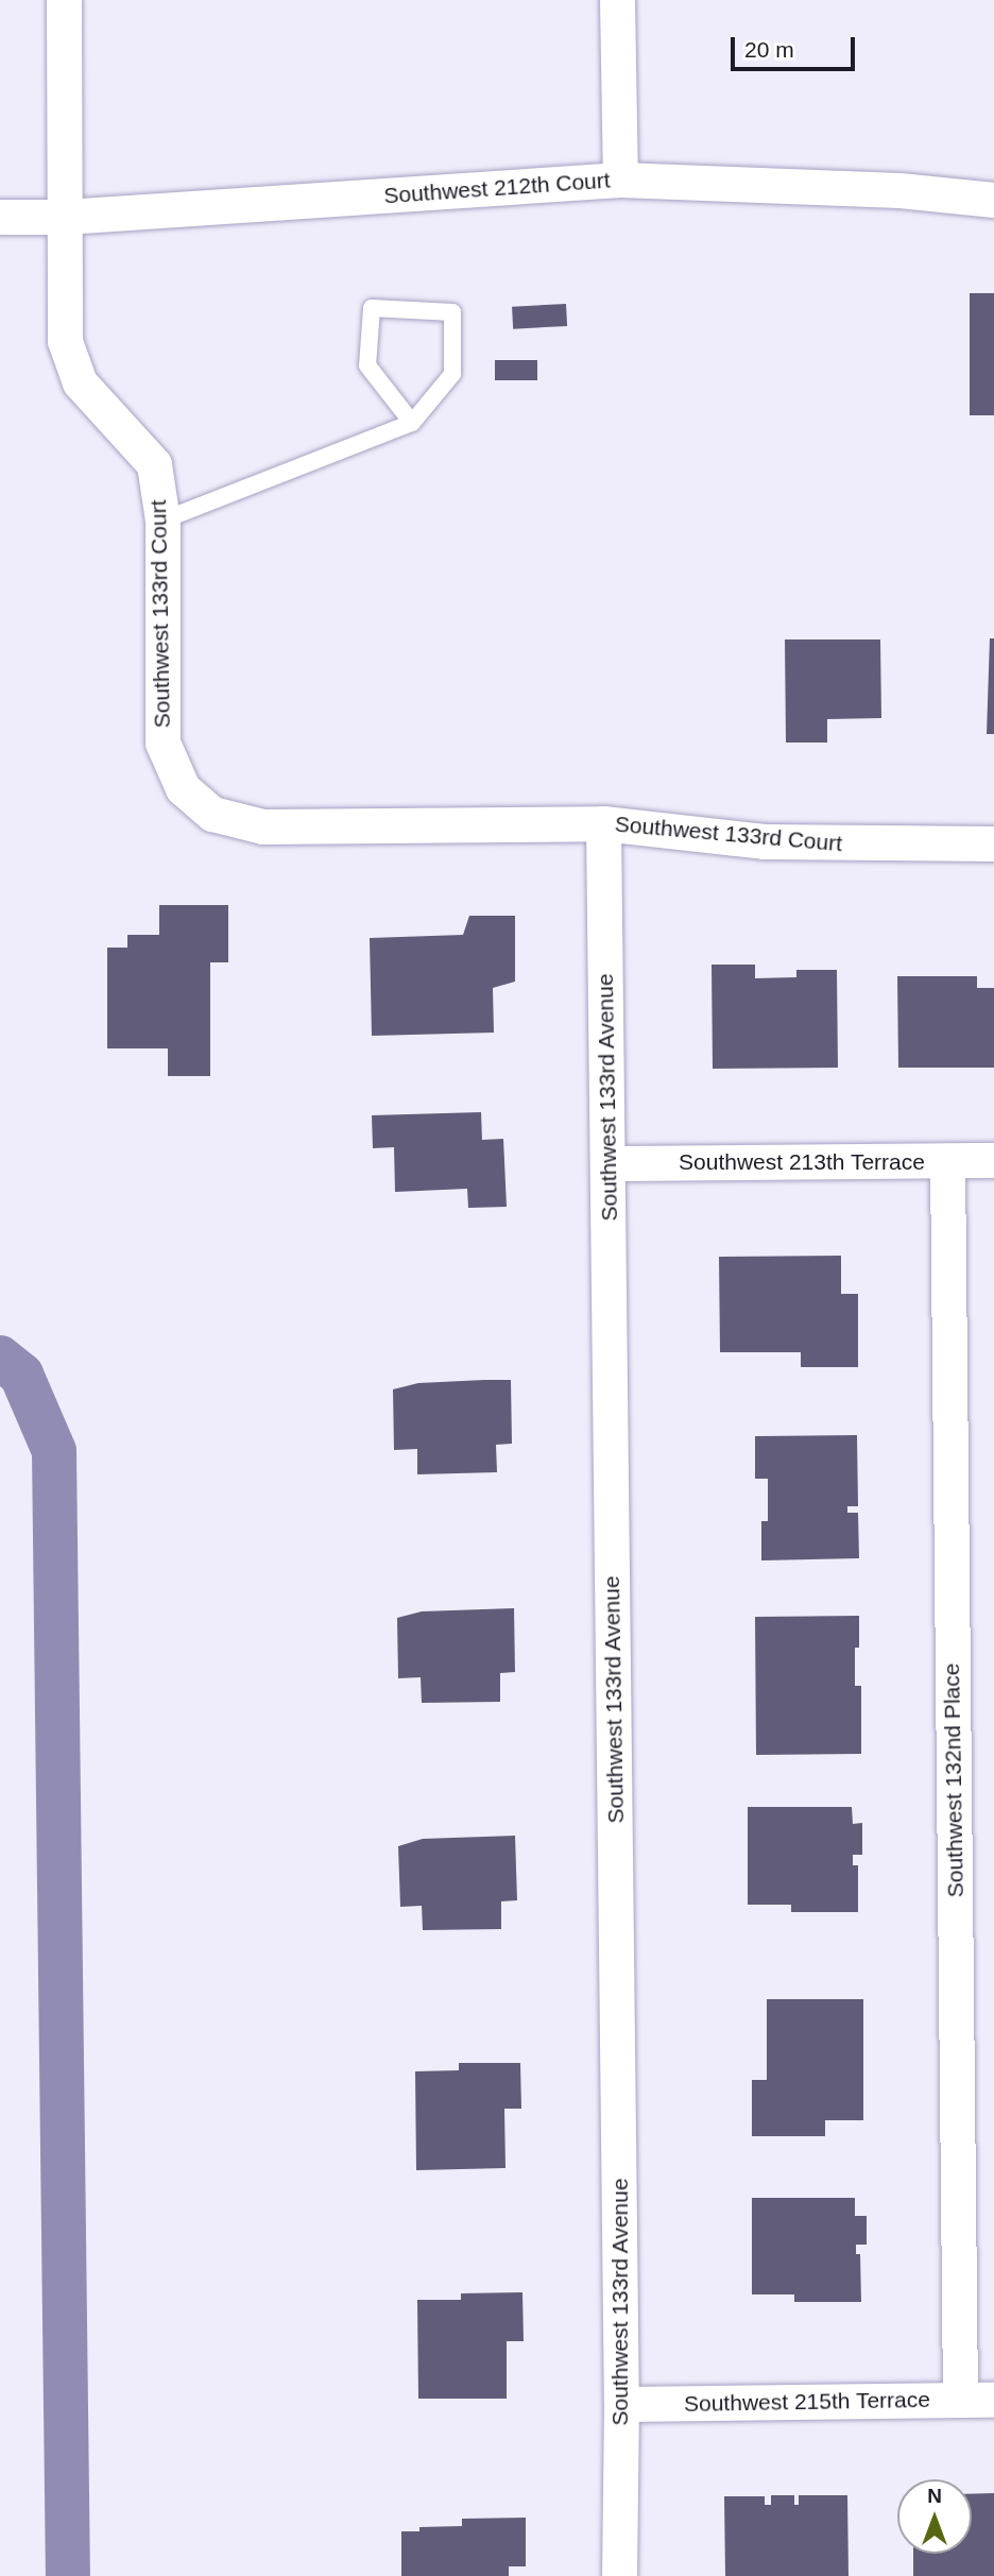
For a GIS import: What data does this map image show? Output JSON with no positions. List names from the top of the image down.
{
  "streets": {
    "street": [
      "Southwest 212th Court",
      "Southwest 133rd Court",
      "Southwest 133rd Avenue",
      "Southwest 213th Terrace",
      "Southwest 132nd Place",
      "Southwest 215th Terrace"
    ]
  },
  "crossings": [
    ["Southwest 212th Court", "Southwest 133rd Court"],
    ["Southwest 133rd Court", "Southwest 133rd Avenue"],
    ["Southwest 133rd Avenue", "Southwest 213th Terrace"],
    ["Southwest 133rd Avenue", "Southwest 215th Terrace"],
    ["Southwest 213th Terrace", "Southwest 132nd Place"],
    ["Southwest 132nd Place", "Southwest 215th Terrace"]
  ],
  "scale_bar": "20 m",
  "north": "top"
}
